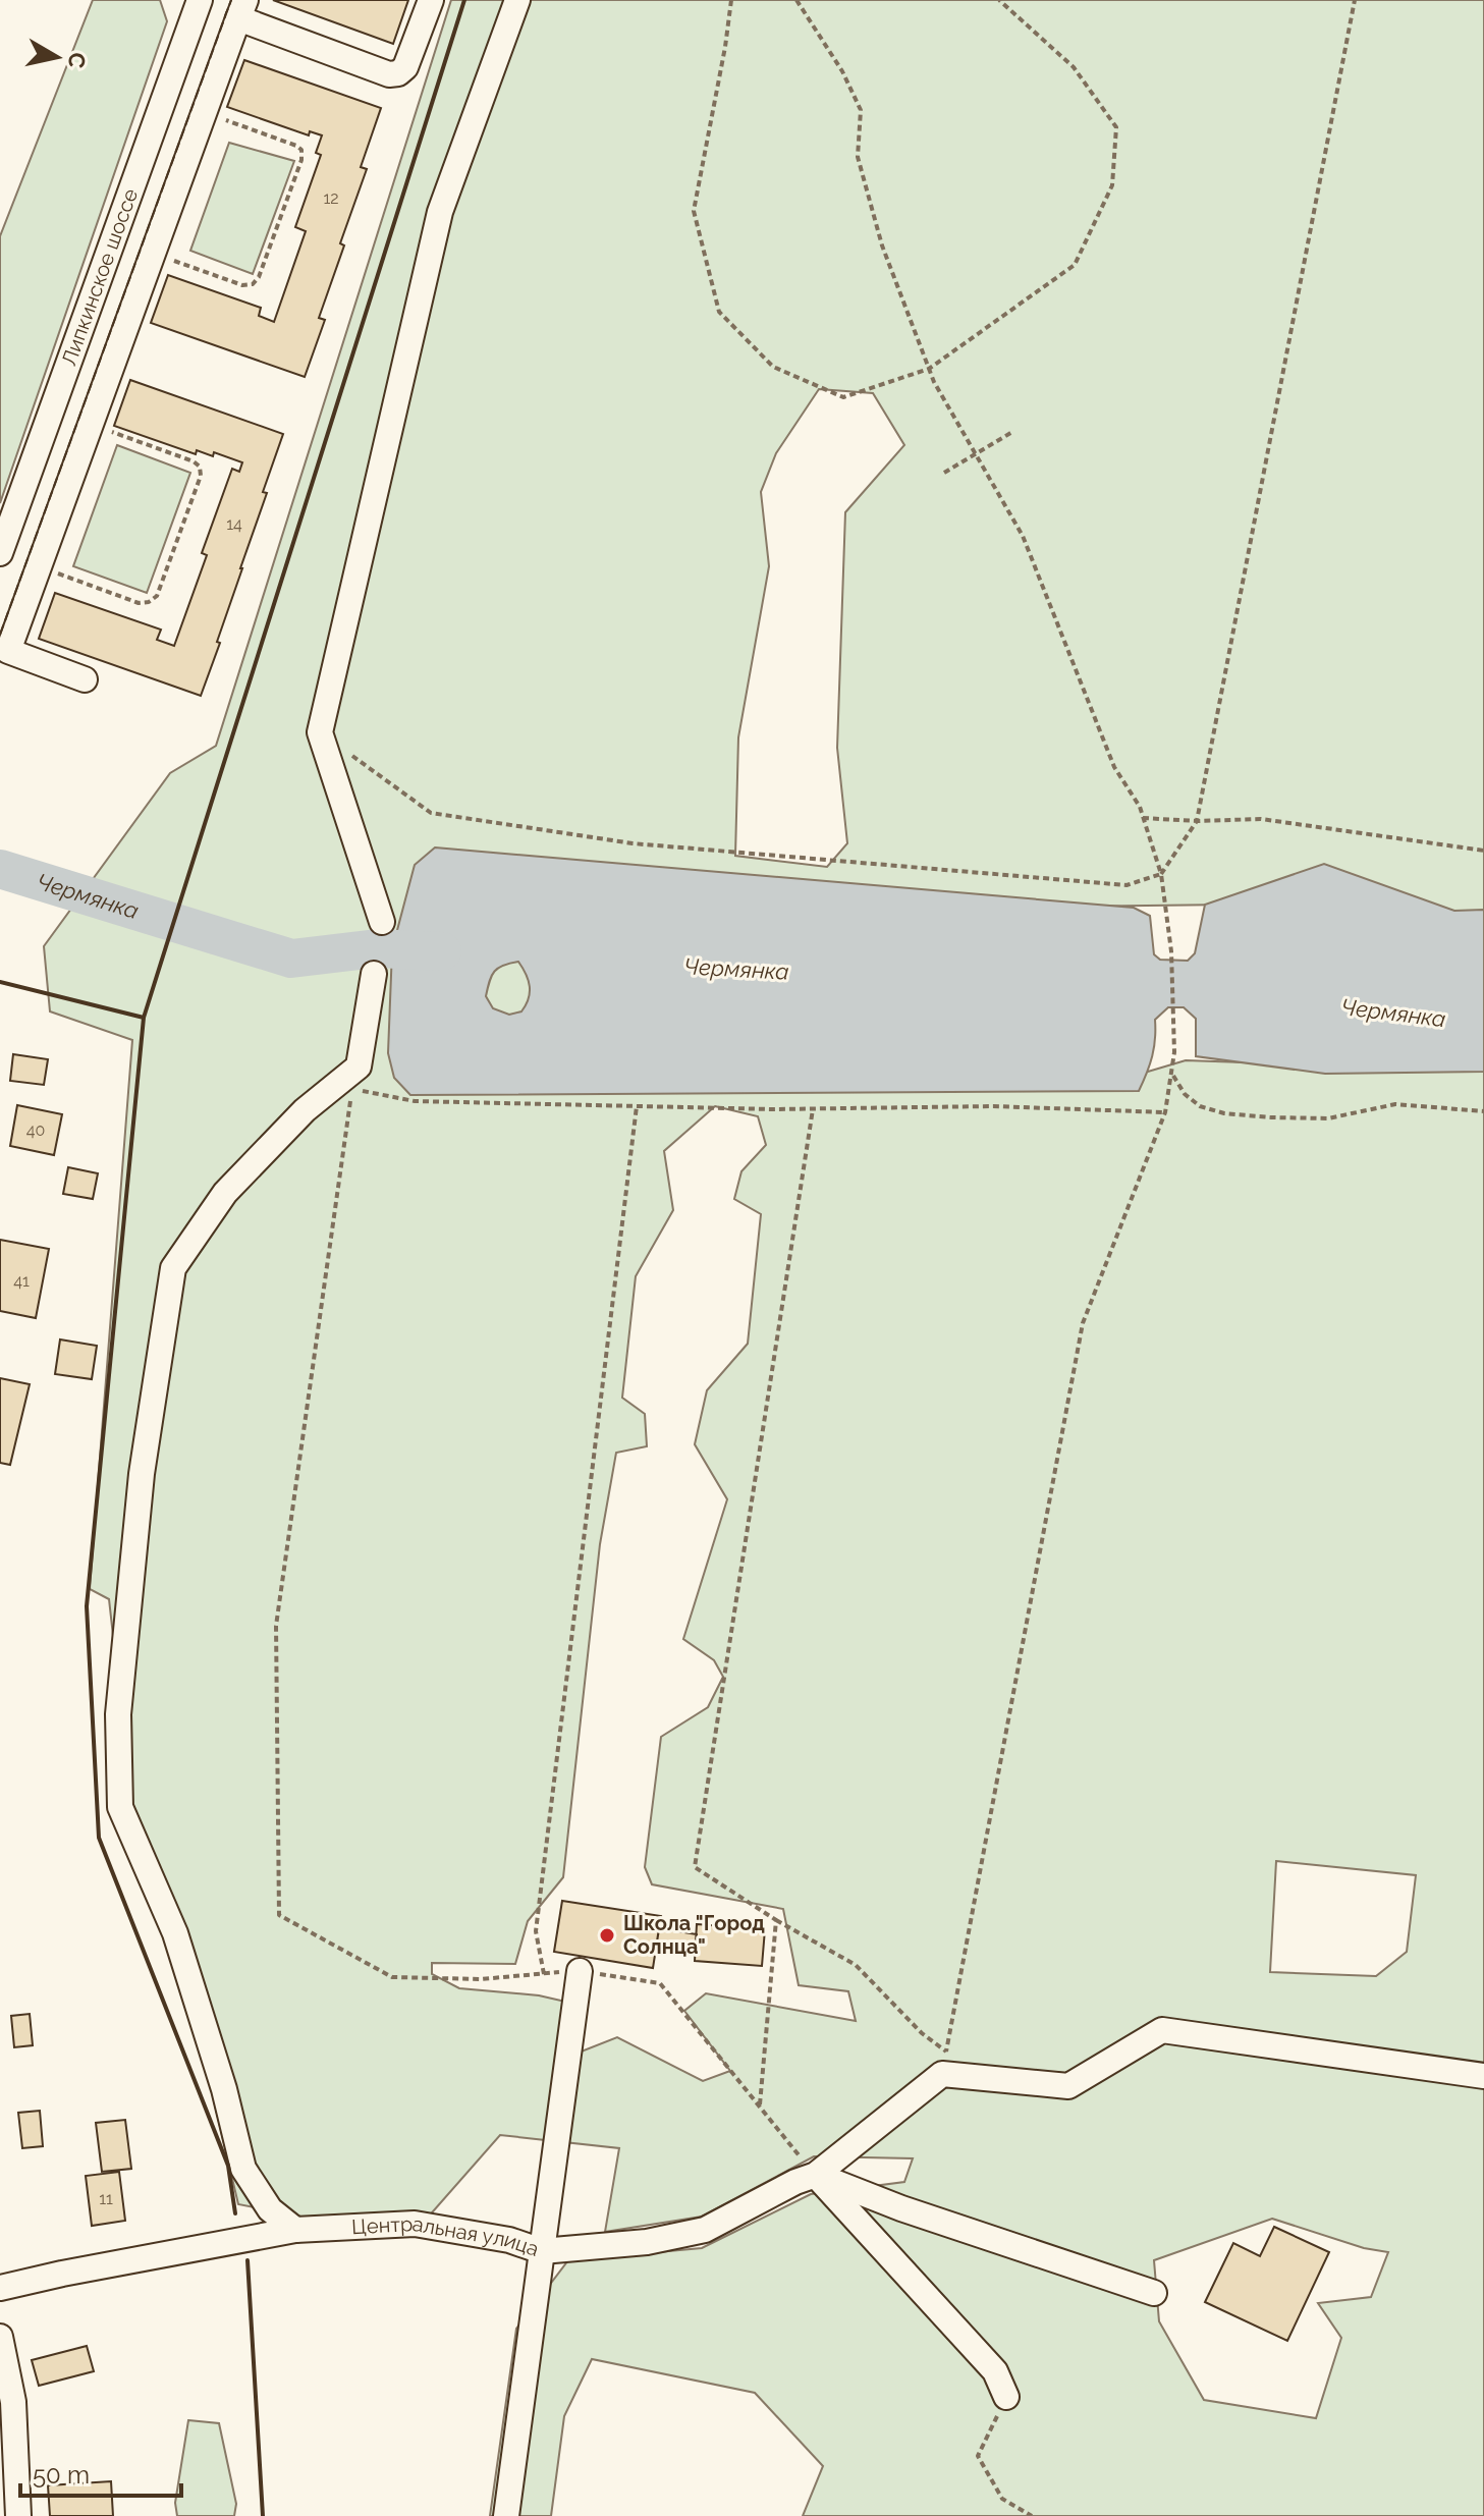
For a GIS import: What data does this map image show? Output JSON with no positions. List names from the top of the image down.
{
  "streets": {
    "street": ["Липкинское шоссе", "Центральная улица"]
  },
  "water": ["Чермянка"],
  "places": ["Школа \"Город Cолнца\""],
  "house_numbers": [
    "12",
    "14",
    "40",
    "41",
    "11"
  ],
  "scale_bar": "50 m",
  "north": "right"
}
